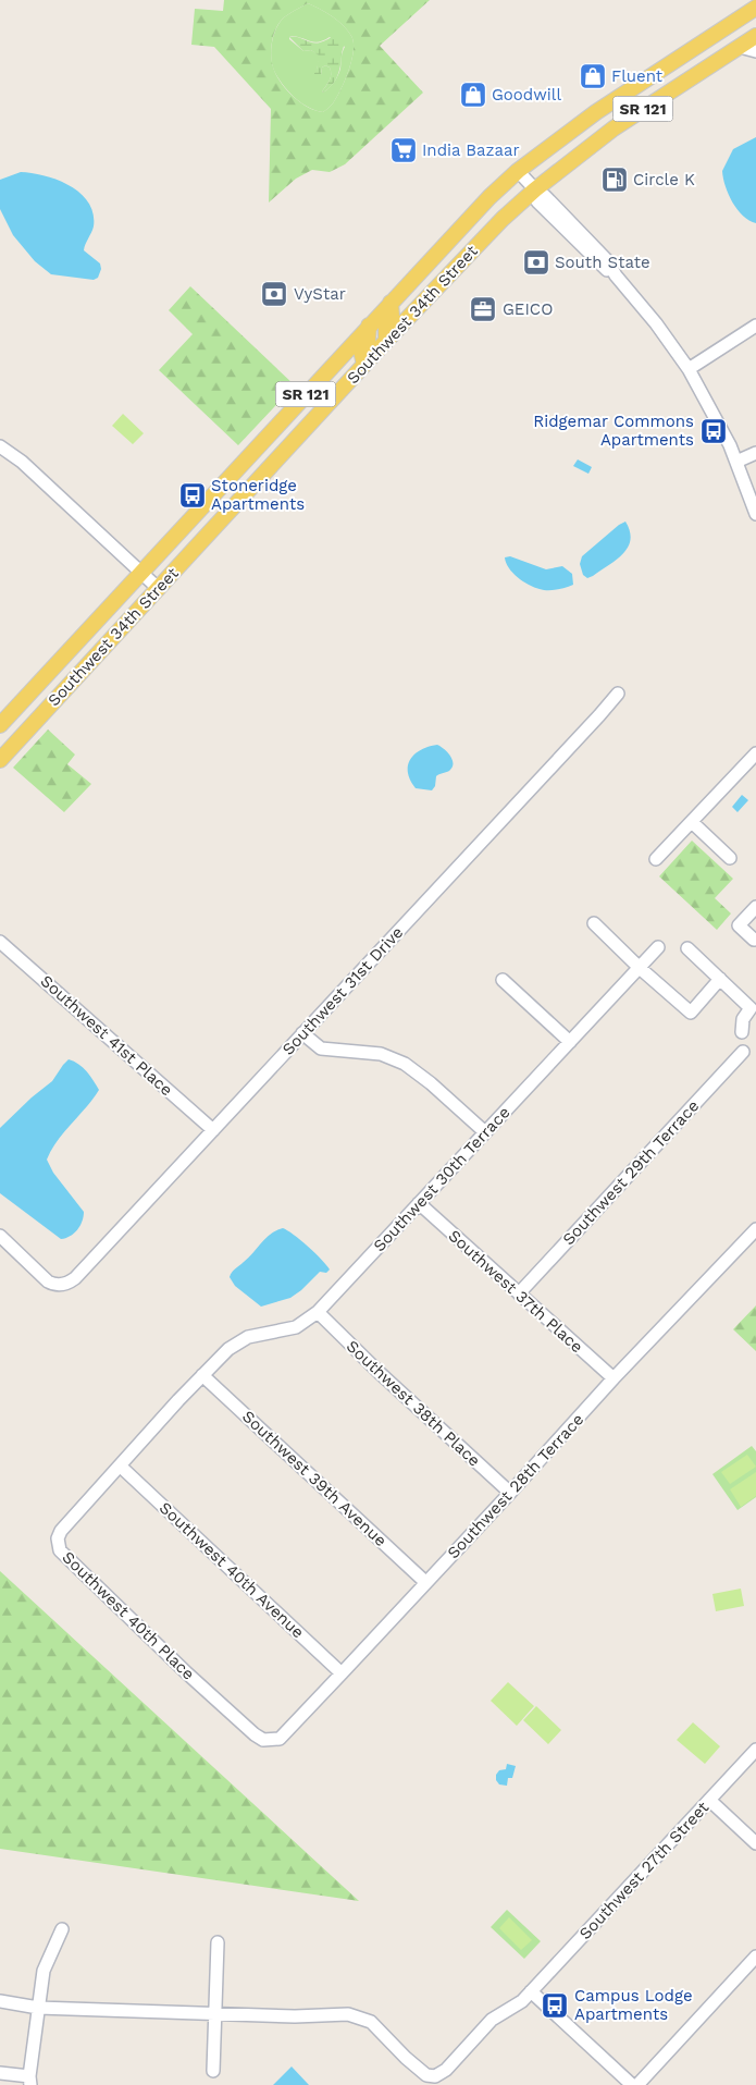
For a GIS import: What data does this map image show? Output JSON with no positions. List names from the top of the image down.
{
  "streets": {
    "main road": ["SR 121", "Southwest 34th Street"],
    "street": [
      "Southwest 31st Drive",
      "Southwest 41st Place",
      "Southwest 29th Terrace",
      "Southwest 30th Terrace",
      "Southwest 37th Place",
      "Southwest 38th Place",
      "Southwest 39th Avenue",
      "Southwest 28th Terrace",
      "Southwest 40th Avenue",
      "Southwest 40th Place",
      "Southwest 27th Street"
    ]
  },
  "crossings": [
    ["Southwest 31st Drive", "Southwest 41st Place"],
    ["Southwest 29th Terrace", "Southwest 37th Place"],
    ["Southwest 30th Terrace", "Southwest 37th Place"],
    ["Southwest 30th Terrace", "Southwest 38th Place"],
    ["Southwest 30th Terrace", "Southwest 39th Avenue"],
    ["Southwest 30th Terrace", "Southwest 40th Place"],
    ["Southwest 37th Place", "Southwest 28th Terrace"],
    ["Southwest 38th Place", "Southwest 28th Terrace"],
    ["Southwest 39th Avenue", "Southwest 28th Terrace"],
    ["Southwest 39th Avenue", "Southwest 40th Place"],
    ["Southwest 28th Terrace", "Southwest 40th Avenue"],
    ["Southwest 28th Terrace", "Southwest 40th Place"],
    ["Southwest 40th Avenue", "Southwest 40th Place"]
  ],
  "places": {
    "shop": ["Fluent", "Goodwill"],
    "supermarket": ["India Bazaar"],
    "fuel station": ["Circle K"],
    "bank": ["South State", "VyStar"],
    "office": ["GEICO"],
    "bus stop": ["Ridgemar Commons Apartments", "Stoneridge Apartments", "Campus Lodge Apartments"]
  }
}
